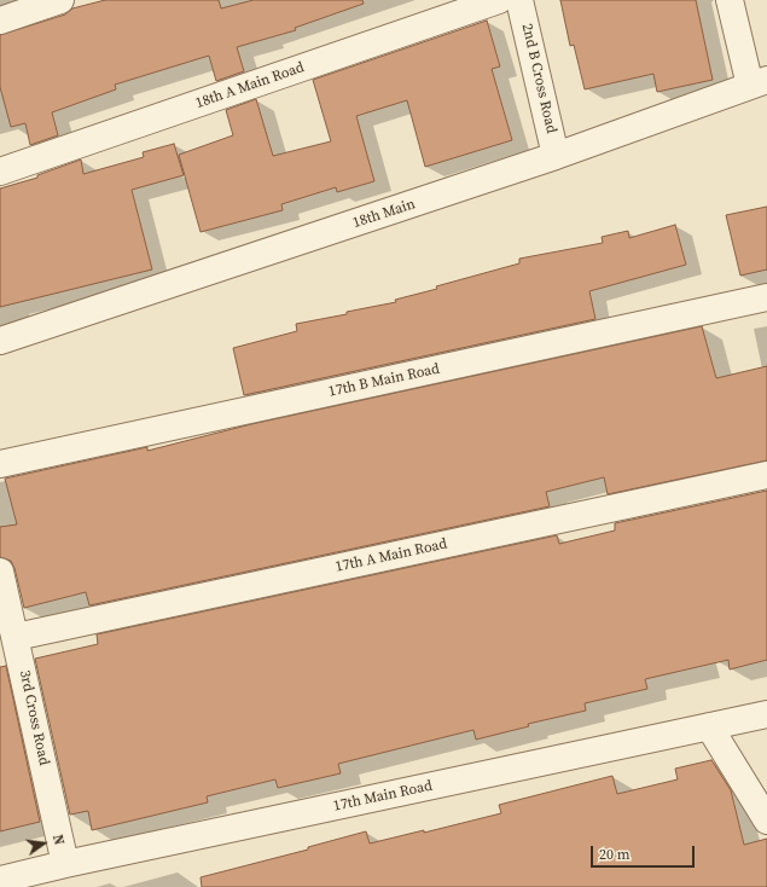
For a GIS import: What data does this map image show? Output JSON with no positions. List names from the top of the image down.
{
  "streets": {
    "street": [
      "2nd B Cross Road",
      "18th A Main Road",
      "18th Main",
      "17th B Main Road",
      "17th A Main Road",
      "3rd Cross Road",
      "17th Main Road"
    ]
  },
  "crossings": [
    ["2nd B Cross Road", "18th Main"],
    ["17th A Main Road", "3rd Cross Road"],
    ["3rd Cross Road", "17th Main Road"]
  ],
  "scale_bar": "20 m",
  "north": "right"
}
